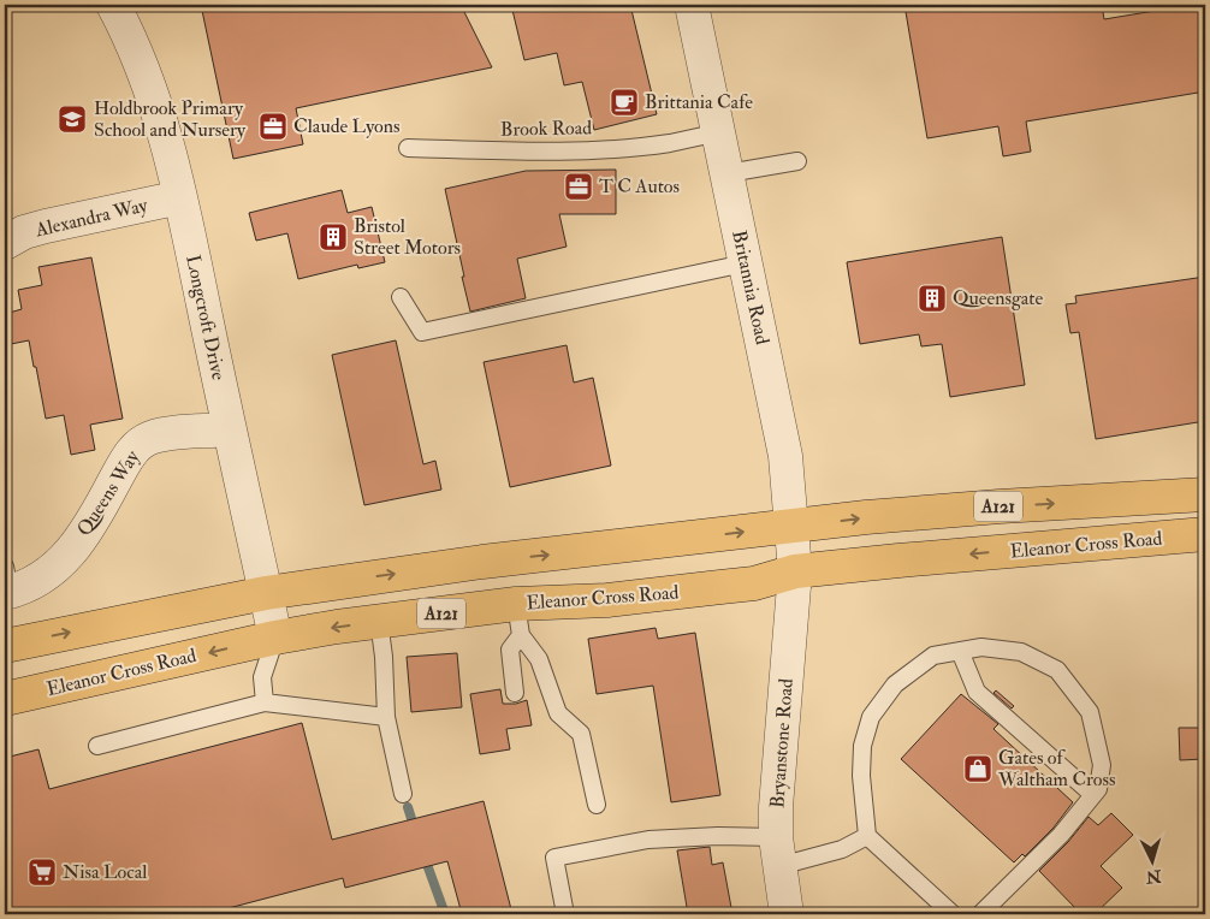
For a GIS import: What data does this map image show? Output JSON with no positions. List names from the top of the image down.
{
  "streets": {
    "main road": ["A121", "Eleanor Cross Road"],
    "street": [
      "Alexandra Way",
      "Britannia Road",
      "Longcroft Drive",
      "Queens Way",
      "Bryanstone Road"
    ],
    "lane": ["Brook Road"]
  },
  "crossings": [
    ["Brook Road", "Britannia Road"],
    ["Alexandra Way", "Longcroft Drive"],
    ["Britannia Road", "A121"],
    ["Britannia Road", "Eleanor Cross Road"],
    ["Britannia Road", "Bryanstone Road"],
    ["Longcroft Drive", "Queens Way"],
    ["Longcroft Drive", "A121"],
    ["Longcroft Drive", "Eleanor Cross Road"],
    ["Eleanor Cross Road", "Bryanstone Road"]
  ],
  "places": {
    "cafe": ["Brittania Cafe"],
    "school or university": ["Holdbrook Primary School and Nursery"],
    "office": ["Claude Lyons", "T C Autos"],
    "building": ["Bristol Street Motors", "Queensgate"],
    "shop": ["Gates of Waltham Cross"],
    "supermarket": ["Nisa Local"]
  },
  "north": "bottom"
}
